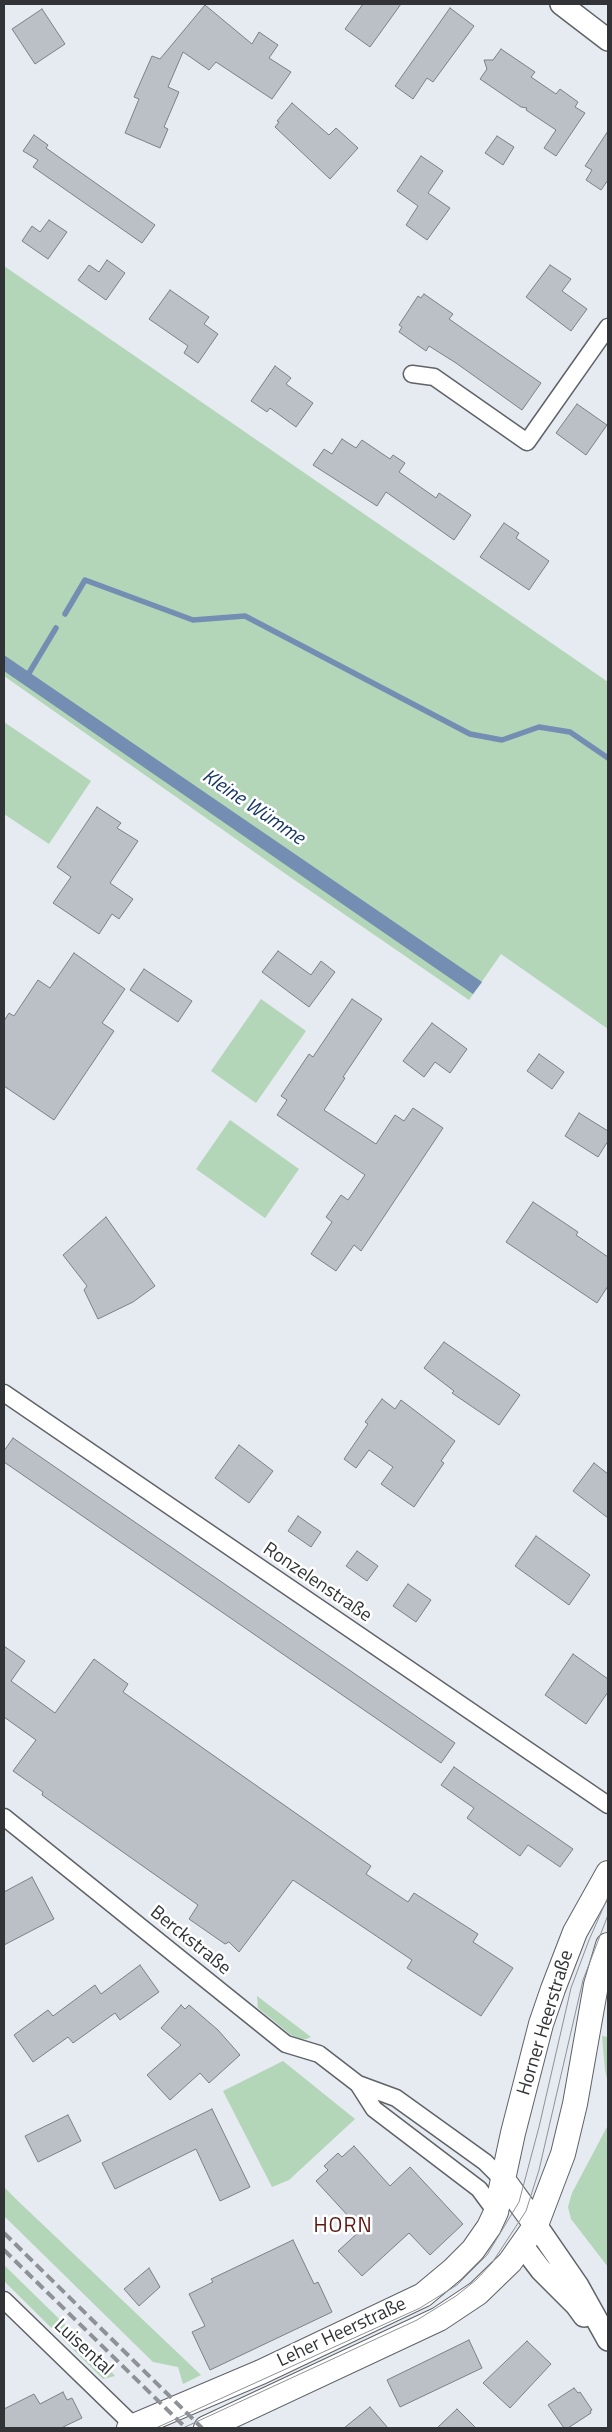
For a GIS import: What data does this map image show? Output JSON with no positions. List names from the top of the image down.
{
  "streets": {
    "main road": ["Horner Heerstraße", "Leher Heerstraße"],
    "street": ["Ronzelenstraße", "Berckstraße", "Luisental"]
  },
  "crossings": [
    ["Berckstraße", "Horner Heerstraße"],
    ["Berckstraße", "Leher Heerstraße"],
    ["Horner Heerstraße", "Leher Heerstraße"],
    ["Leher Heerstraße", "Luisental"]
  ],
  "districts": ["HORN"],
  "water": ["Kleine Wümme"]
}
